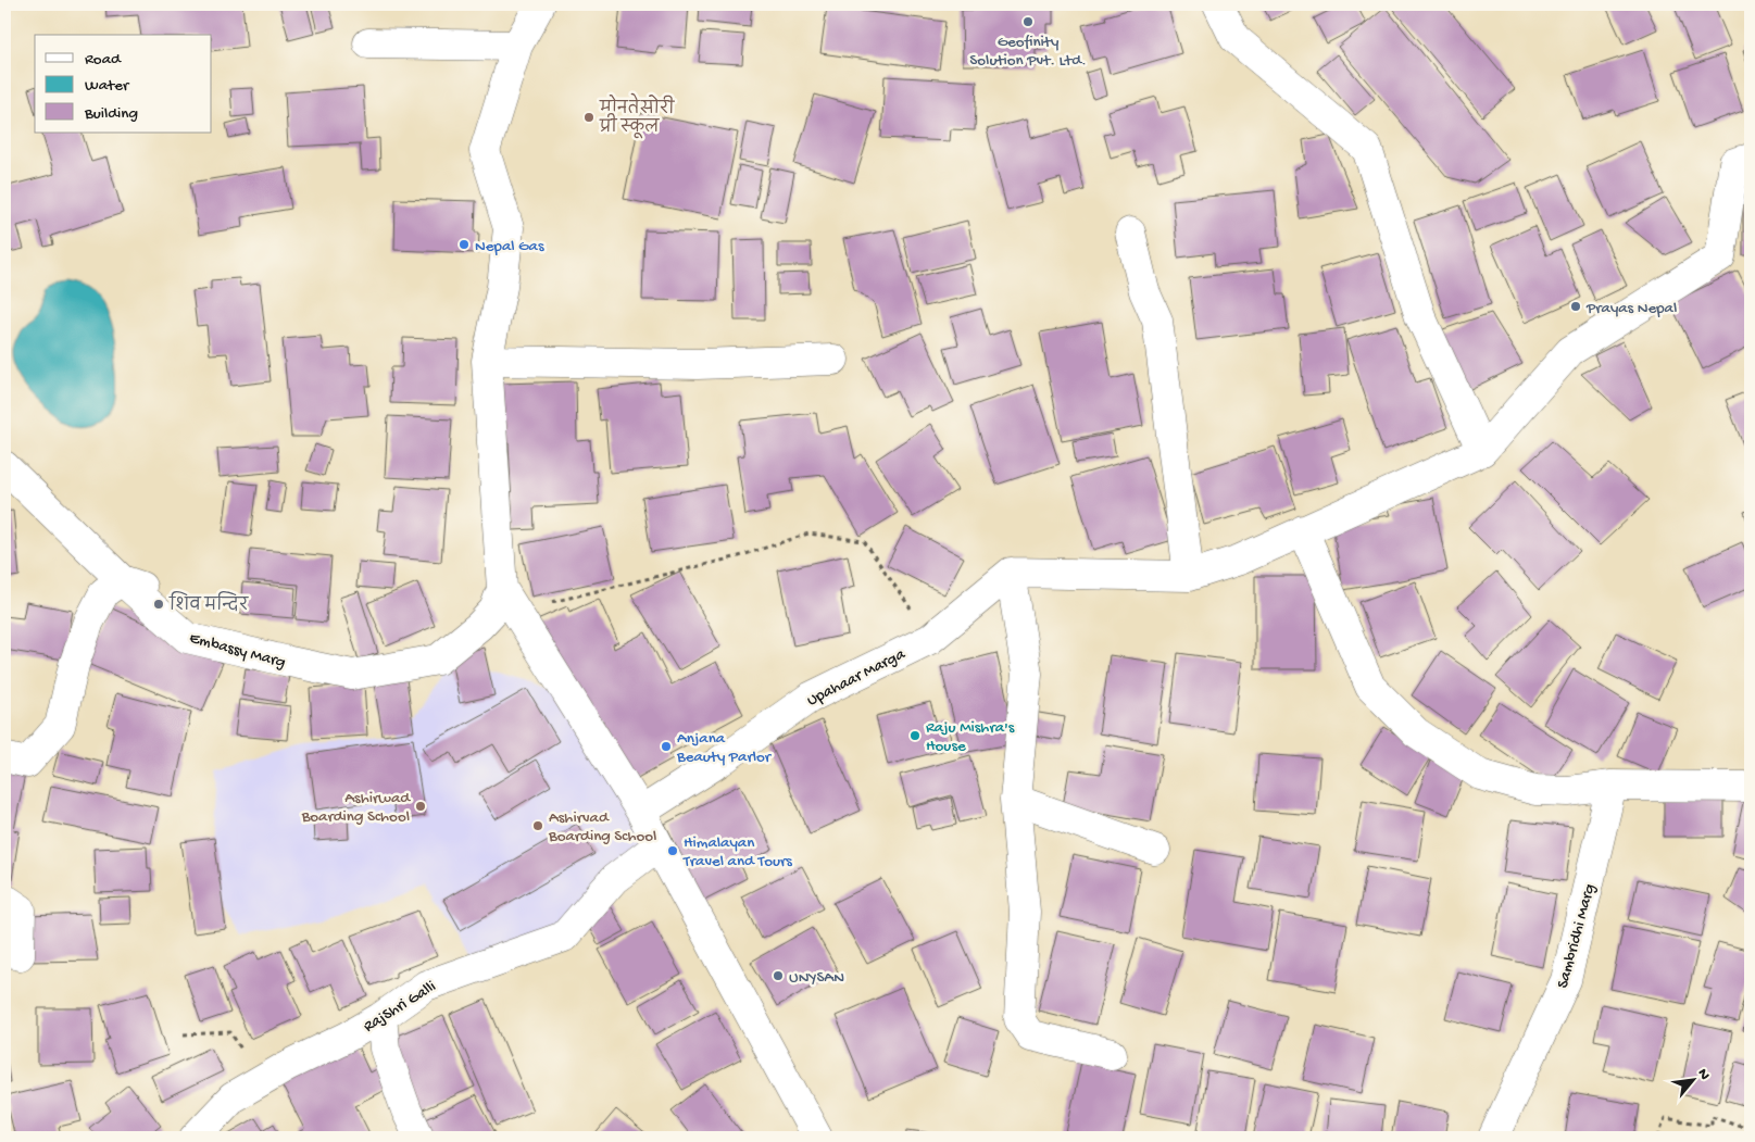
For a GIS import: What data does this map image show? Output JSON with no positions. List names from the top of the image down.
{
  "streets": {
    "street": [
      "Embassy Marg",
      "Upahaar Marga",
      "Sambridhi Marg",
      "RajShri Galli"
    ]
  },
  "places": [
    "Geofinity Solution Pvt. Ltd.",
    "मोनतेसोरी प्री स्कूल",
    "Nepal Gas",
    "Prayas Nepal",
    "शिव मन्दिर",
    "Raju Mishra's House",
    "Anjana Beauty Parlor",
    "Ashirwad Boarding School",
    "Ashirvad Boarding School",
    "Himalayan Travel and Tours",
    "UNYSAN"
  ],
  "legend": ["Road", "Water", "Building"],
  "north": "top right"
}
